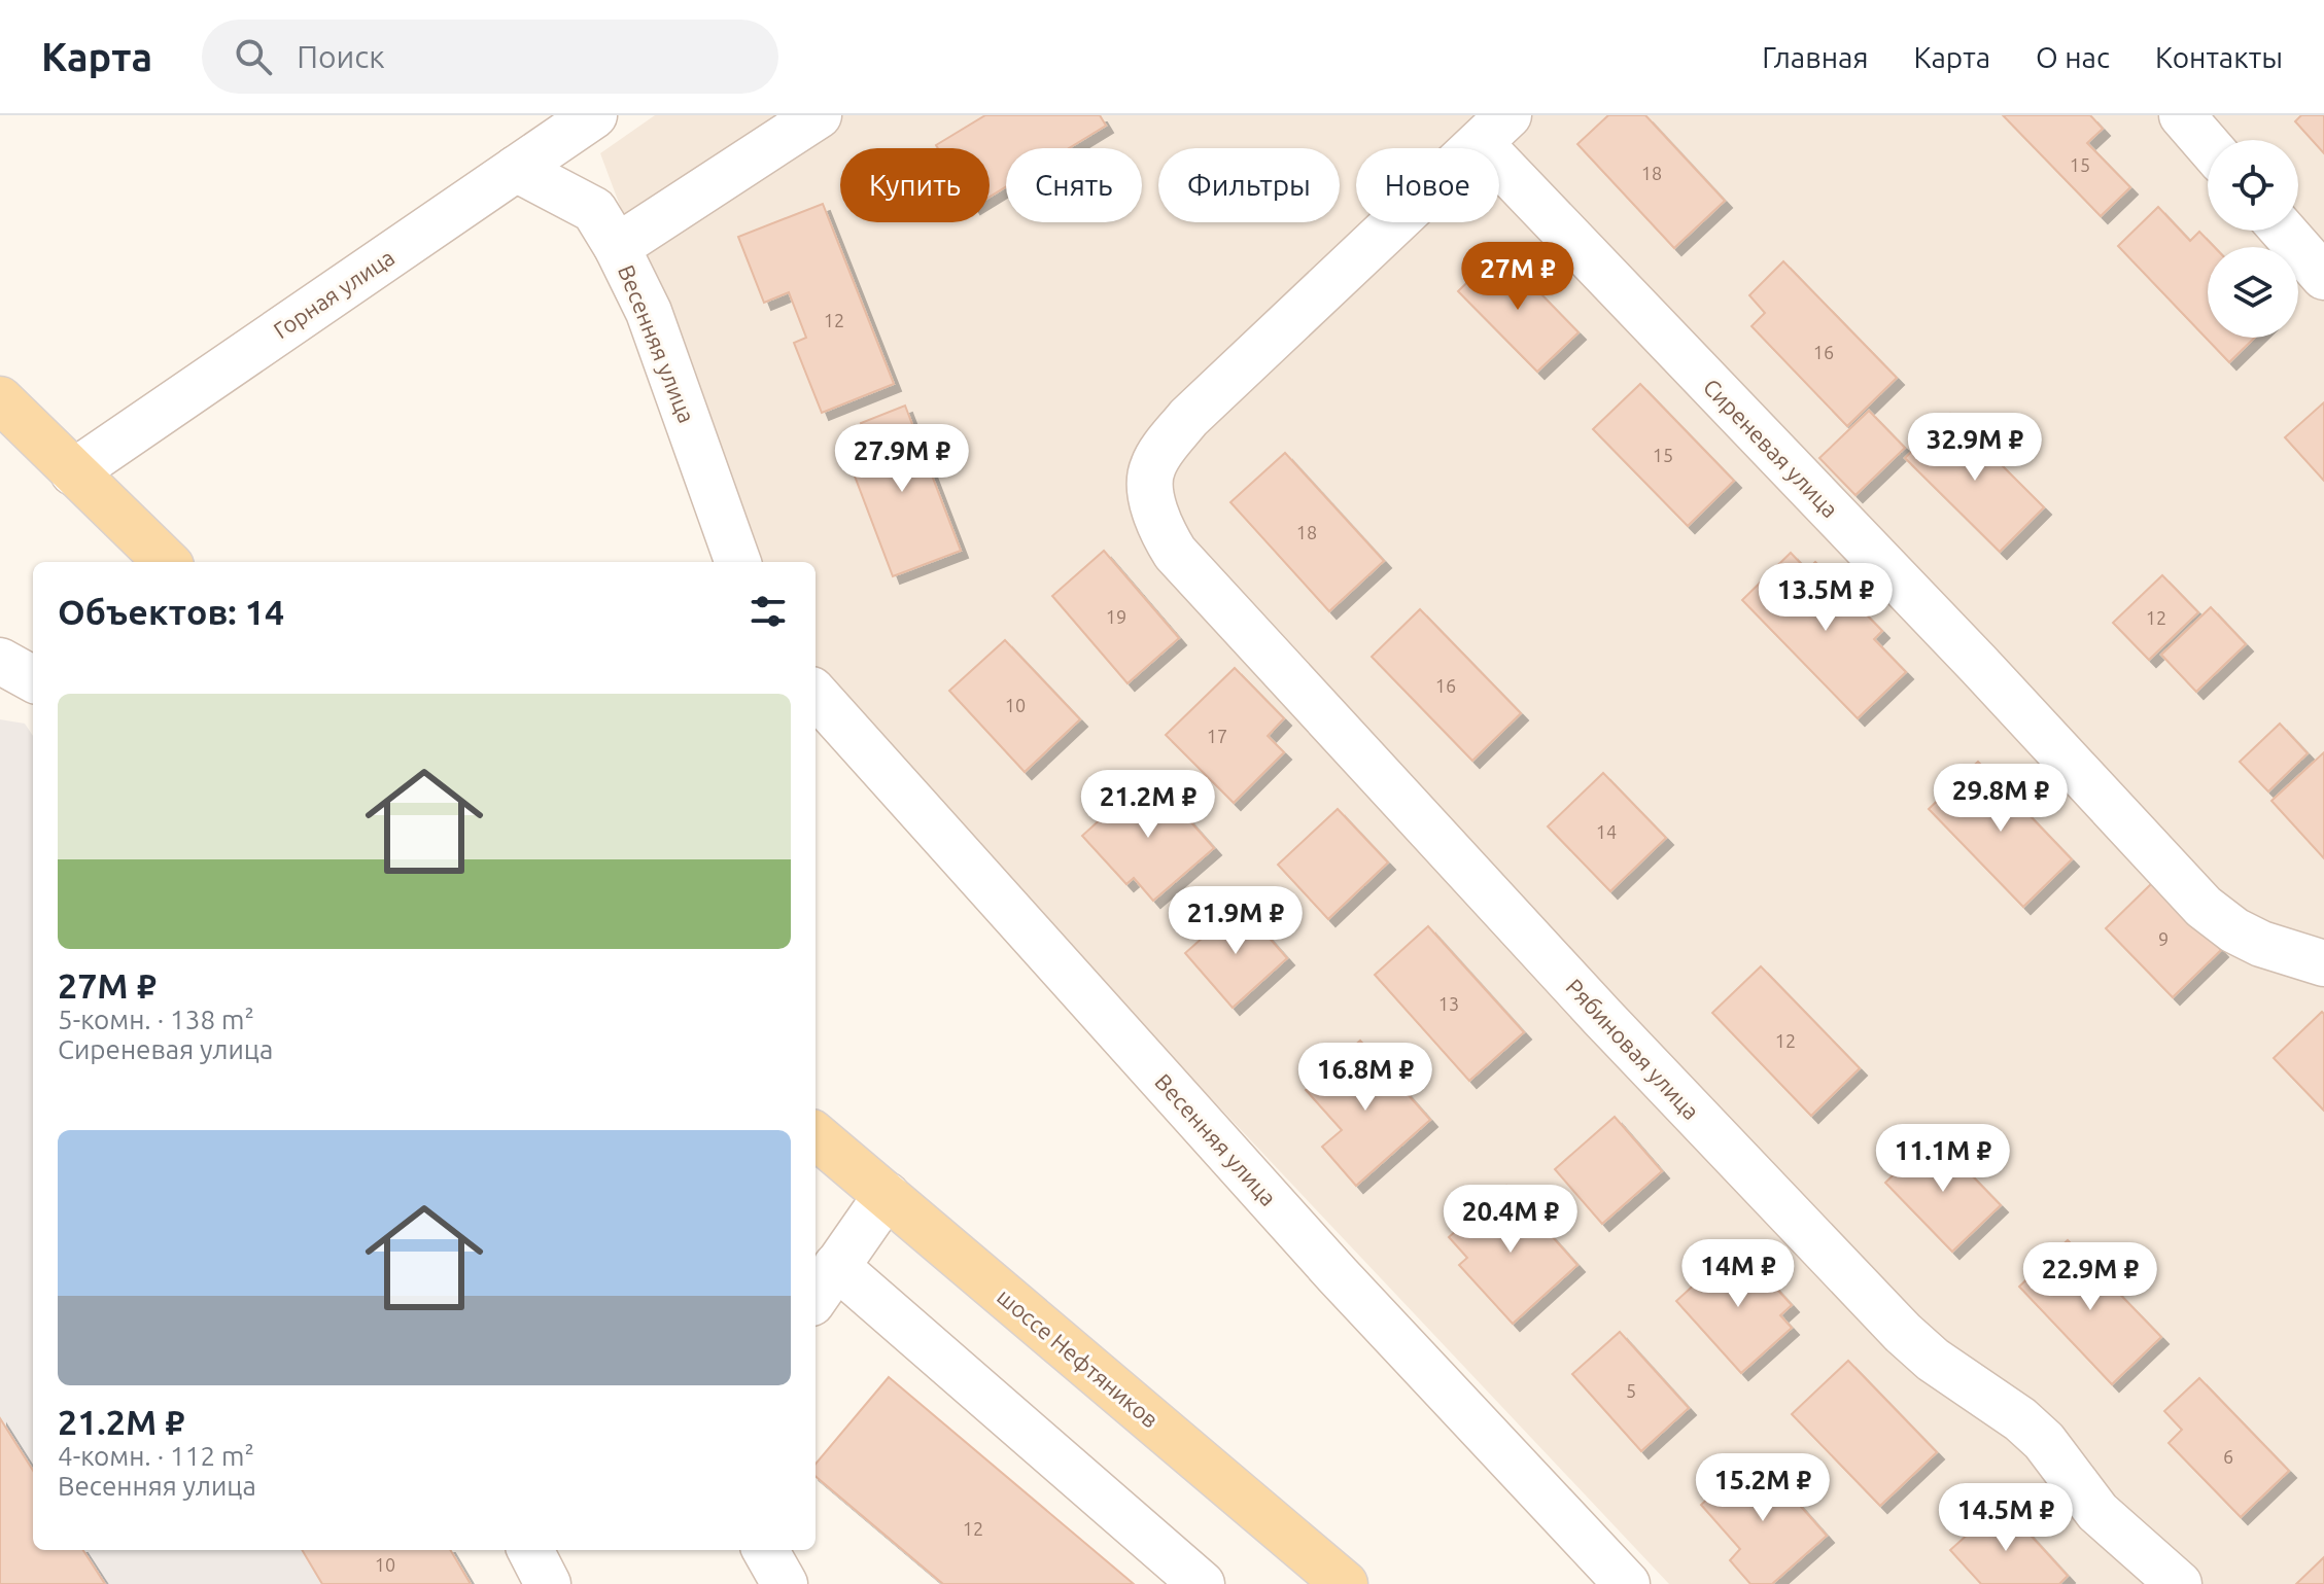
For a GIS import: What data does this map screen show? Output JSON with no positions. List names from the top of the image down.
{
  "streets": {
    "main road": ["шоссе Нефтяников"],
    "street": [
      "Горная улица",
      "Весенняя улица",
      "Сиреневая улица",
      "Рябиновая улица"
    ]
  },
  "crossings": [
    ["Горная улица", "Весенняя улица"],
    ["Сиреневая улица", "Рябиновая улица"]
  ],
  "house_numbers": [
    "15",
    "18",
    "12",
    "16",
    "15",
    "18",
    "19",
    "12",
    "16",
    "10",
    "17",
    "14",
    "9",
    "13",
    "12",
    "5",
    "6",
    "12",
    "10"
  ],
  "page": {
    "header": "Карта",
    "search": "Поиск",
    "nav": [
      "Главная",
      "Карта",
      "О нас",
      "Контакты"
    ],
    "chip": [
      "Купить",
      "Снять",
      "Фильтры",
      "Новое"
    ],
    "price": [
      "27M ₽",
      "32.9M ₽",
      "27.9M ₽",
      "13.5M ₽",
      "29.8M ₽",
      "21.2M ₽",
      "21.9M ₽",
      "16.8M ₽",
      "11.1M ₽",
      "20.4M ₽",
      "14M ₽",
      "22.9M ₽",
      "15.2M ₽",
      "14.5M ₽"
    ],
    "heading": "Объектов: 14",
    "list": [
      {
        "name": "27M ₽",
        "note": "5-комн. · 138 m² · Сиреневая улица"
      },
      {
        "name": "21.2M ₽",
        "note": "4-комн. · 112 m² · Весенняя улица"
      }
    ]
  }
}
